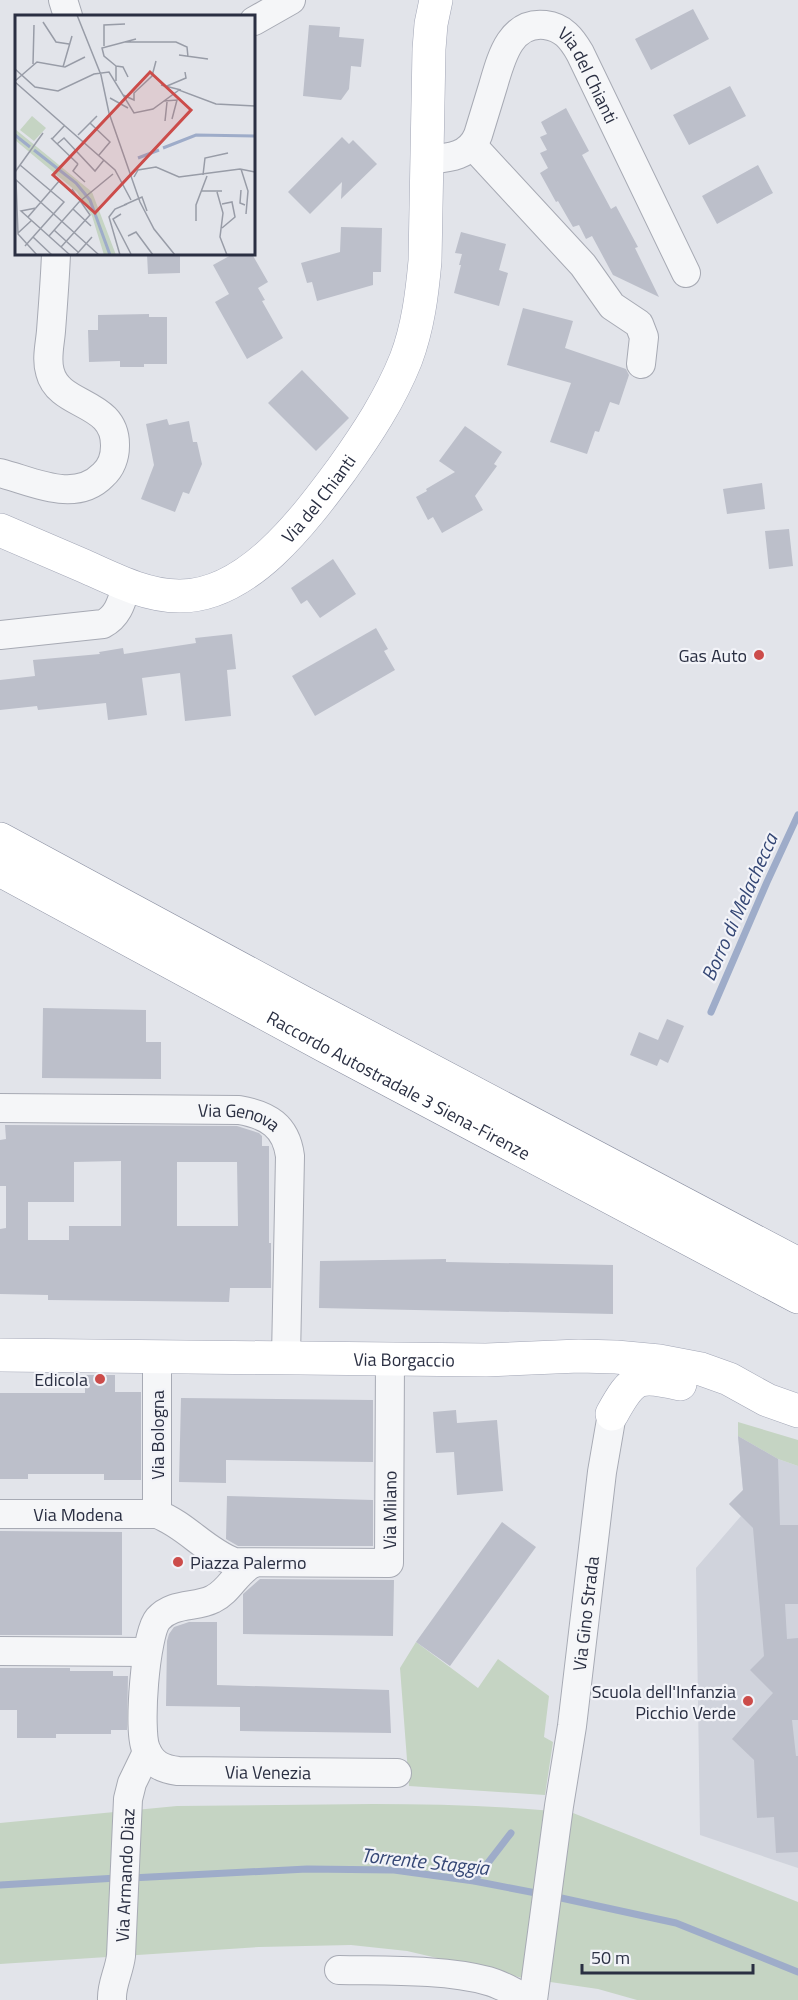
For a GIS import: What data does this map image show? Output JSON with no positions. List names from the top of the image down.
{
  "streets": {
    "main road": ["Via del Chianti", "Raccordo Autostradale 3 Siena-Firenze", "Via Borgaccio"],
    "street": [
      "Via Genova",
      "Via Bologna",
      "Via Milano",
      "Via Modena",
      "Via Gino Strada",
      "Via Venezia",
      "Via Armando Diaz"
    ]
  },
  "crossings": [
    ["Via Genova", "Via Borgaccio"],
    ["Via Borgaccio", "Via Bologna"],
    ["Via Borgaccio", "Via Milano"],
    ["Via Bologna", "Via Modena"],
    ["Via Venezia", "Via Armando Diaz"]
  ],
  "water": ["Borro di Melachecca", "Torrente Staggia"],
  "places": [
    "Gas Auto",
    "Edicola",
    "Piazza Palermo",
    "Scuola dell'Infanzia Picchio Verde"
  ],
  "scale_bar": "50 m"
}
